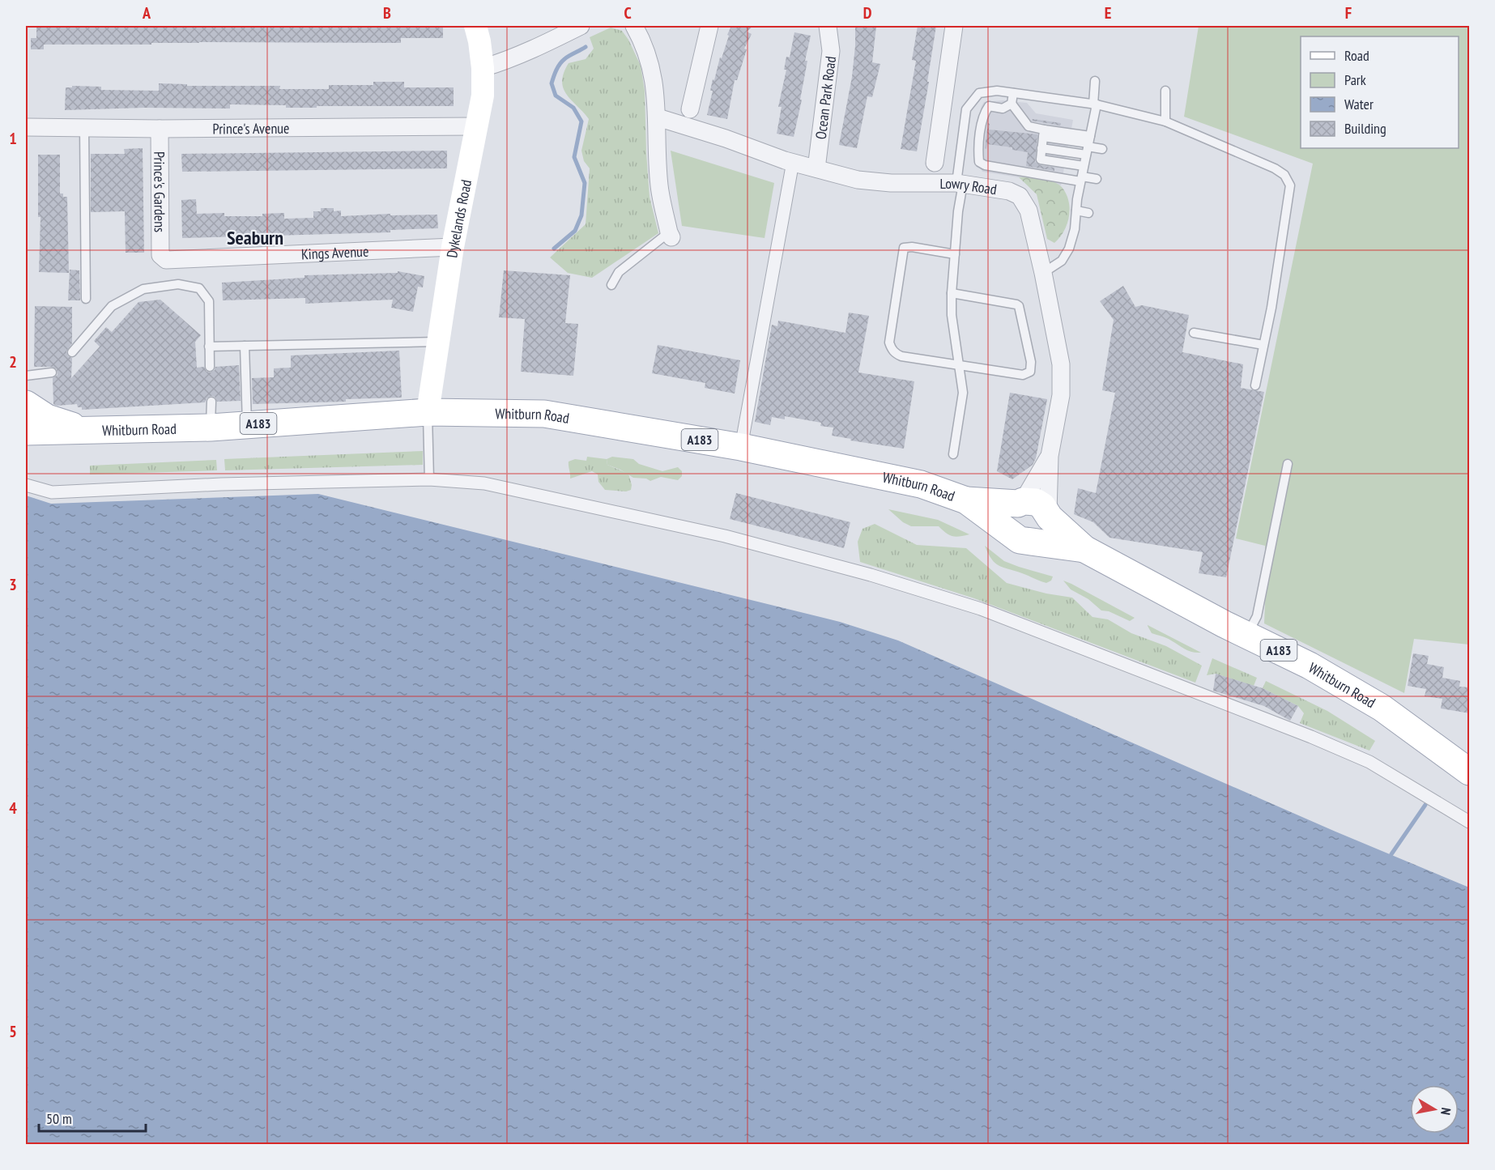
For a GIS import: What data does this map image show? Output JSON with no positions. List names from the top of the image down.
{
  "streets": {
    "main road": ["Dykelands Road", "Whitburn Road", "A183"],
    "street": [
      "Ocean Park Road",
      "Prince's Avenue",
      "Lowry Road",
      "Prince's Gardens",
      "Kings Avenue"
    ]
  },
  "crossings": [
    ["Ocean Park Road", "Lowry Road"],
    ["Prince's Avenue", "Prince's Gardens"],
    ["Prince's Avenue", "Dykelands Road"],
    ["Lowry Road", "A183"],
    ["Prince's Gardens", "Kings Avenue"],
    ["Dykelands Road", "Kings Avenue"],
    ["Dykelands Road", "Whitburn Road"],
    ["Whitburn Road", "A183"]
  ],
  "districts": ["Seaburn"],
  "legend": [
    "Road",
    "Park",
    "Water",
    "Building"
  ],
  "scale_bar": "50 m",
  "north": "right",
  "grid": {
    "columns": [
      "A",
      "B",
      "C",
      "D",
      "E",
      "F"
    ],
    "rows": [
      "1",
      "2",
      "3",
      "4",
      "5"
    ]
  }
}
